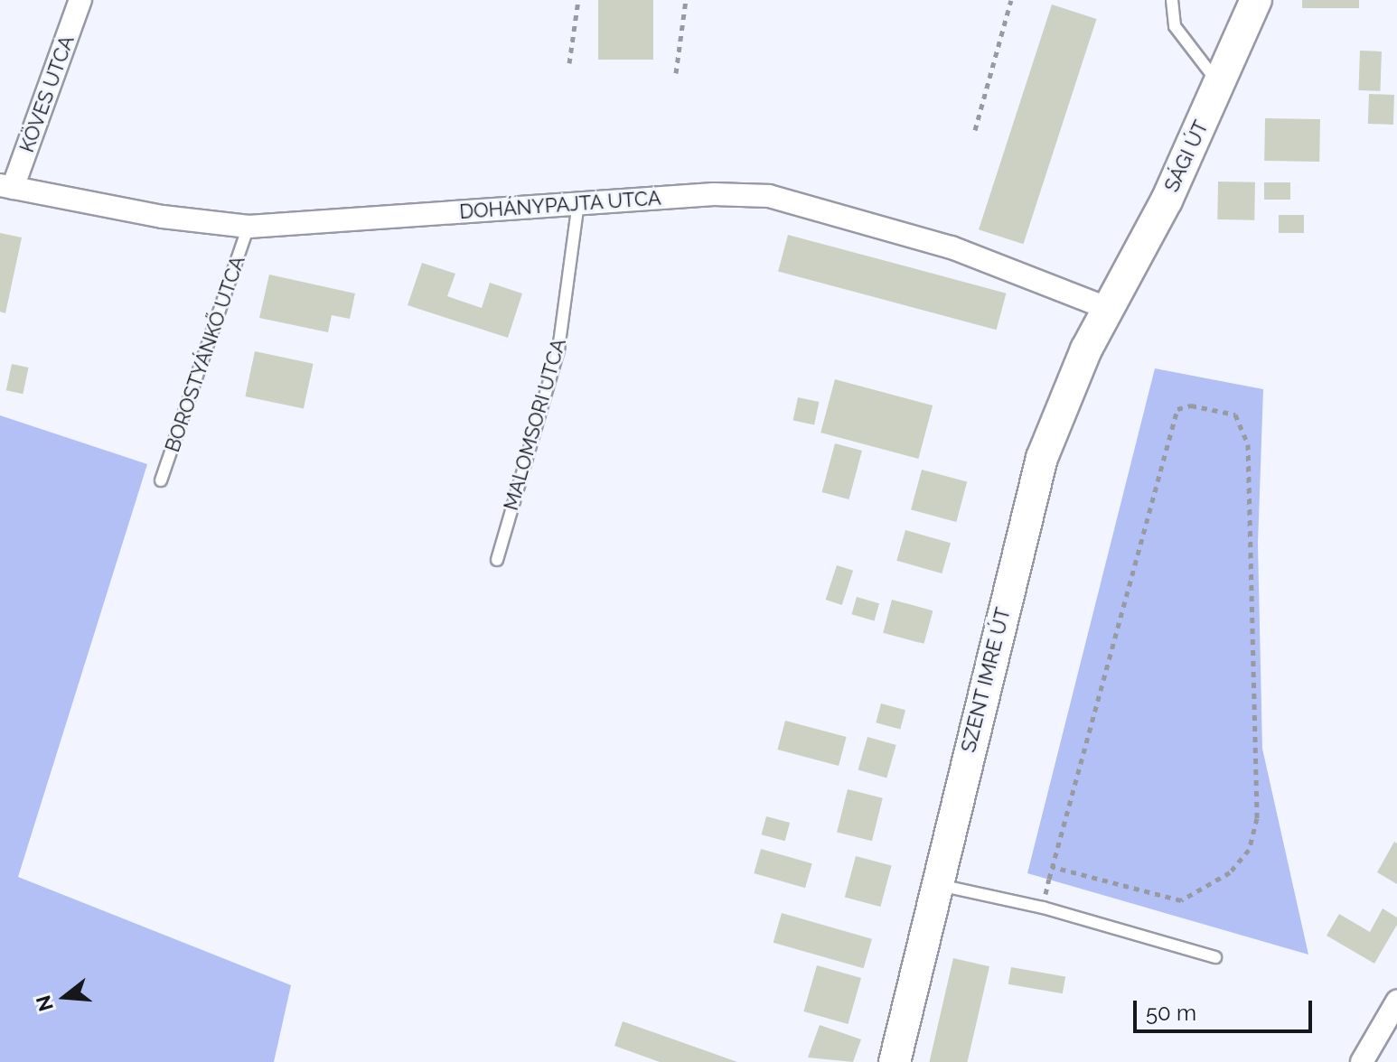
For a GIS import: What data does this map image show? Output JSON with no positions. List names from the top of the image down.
{
  "streets": {
    "main road": ["SÁGI ÚT", "SZENT IMRE ÚT"],
    "street": ["KÖVES UTCA", "DOHÁNYPAJTA UTCA"],
    "lane": ["BOROSTYÁNKŐ UTCA", "MALOMSORI UTCA"]
  },
  "crossings": [
    ["KÖVES UTCA", "DOHÁNYPAJTA UTCA"],
    ["SÁGI ÚT", "DOHÁNYPAJTA UTCA"],
    ["SÁGI ÚT", "SZENT IMRE ÚT"],
    ["DOHÁNYPAJTA UTCA", "BOROSTYÁNKŐ UTCA"],
    ["DOHÁNYPAJTA UTCA", "MALOMSORI UTCA"],
    ["DOHÁNYPAJTA UTCA", "SZENT IMRE ÚT"]
  ],
  "scale_bar": "50 m",
  "north": "left"
}
